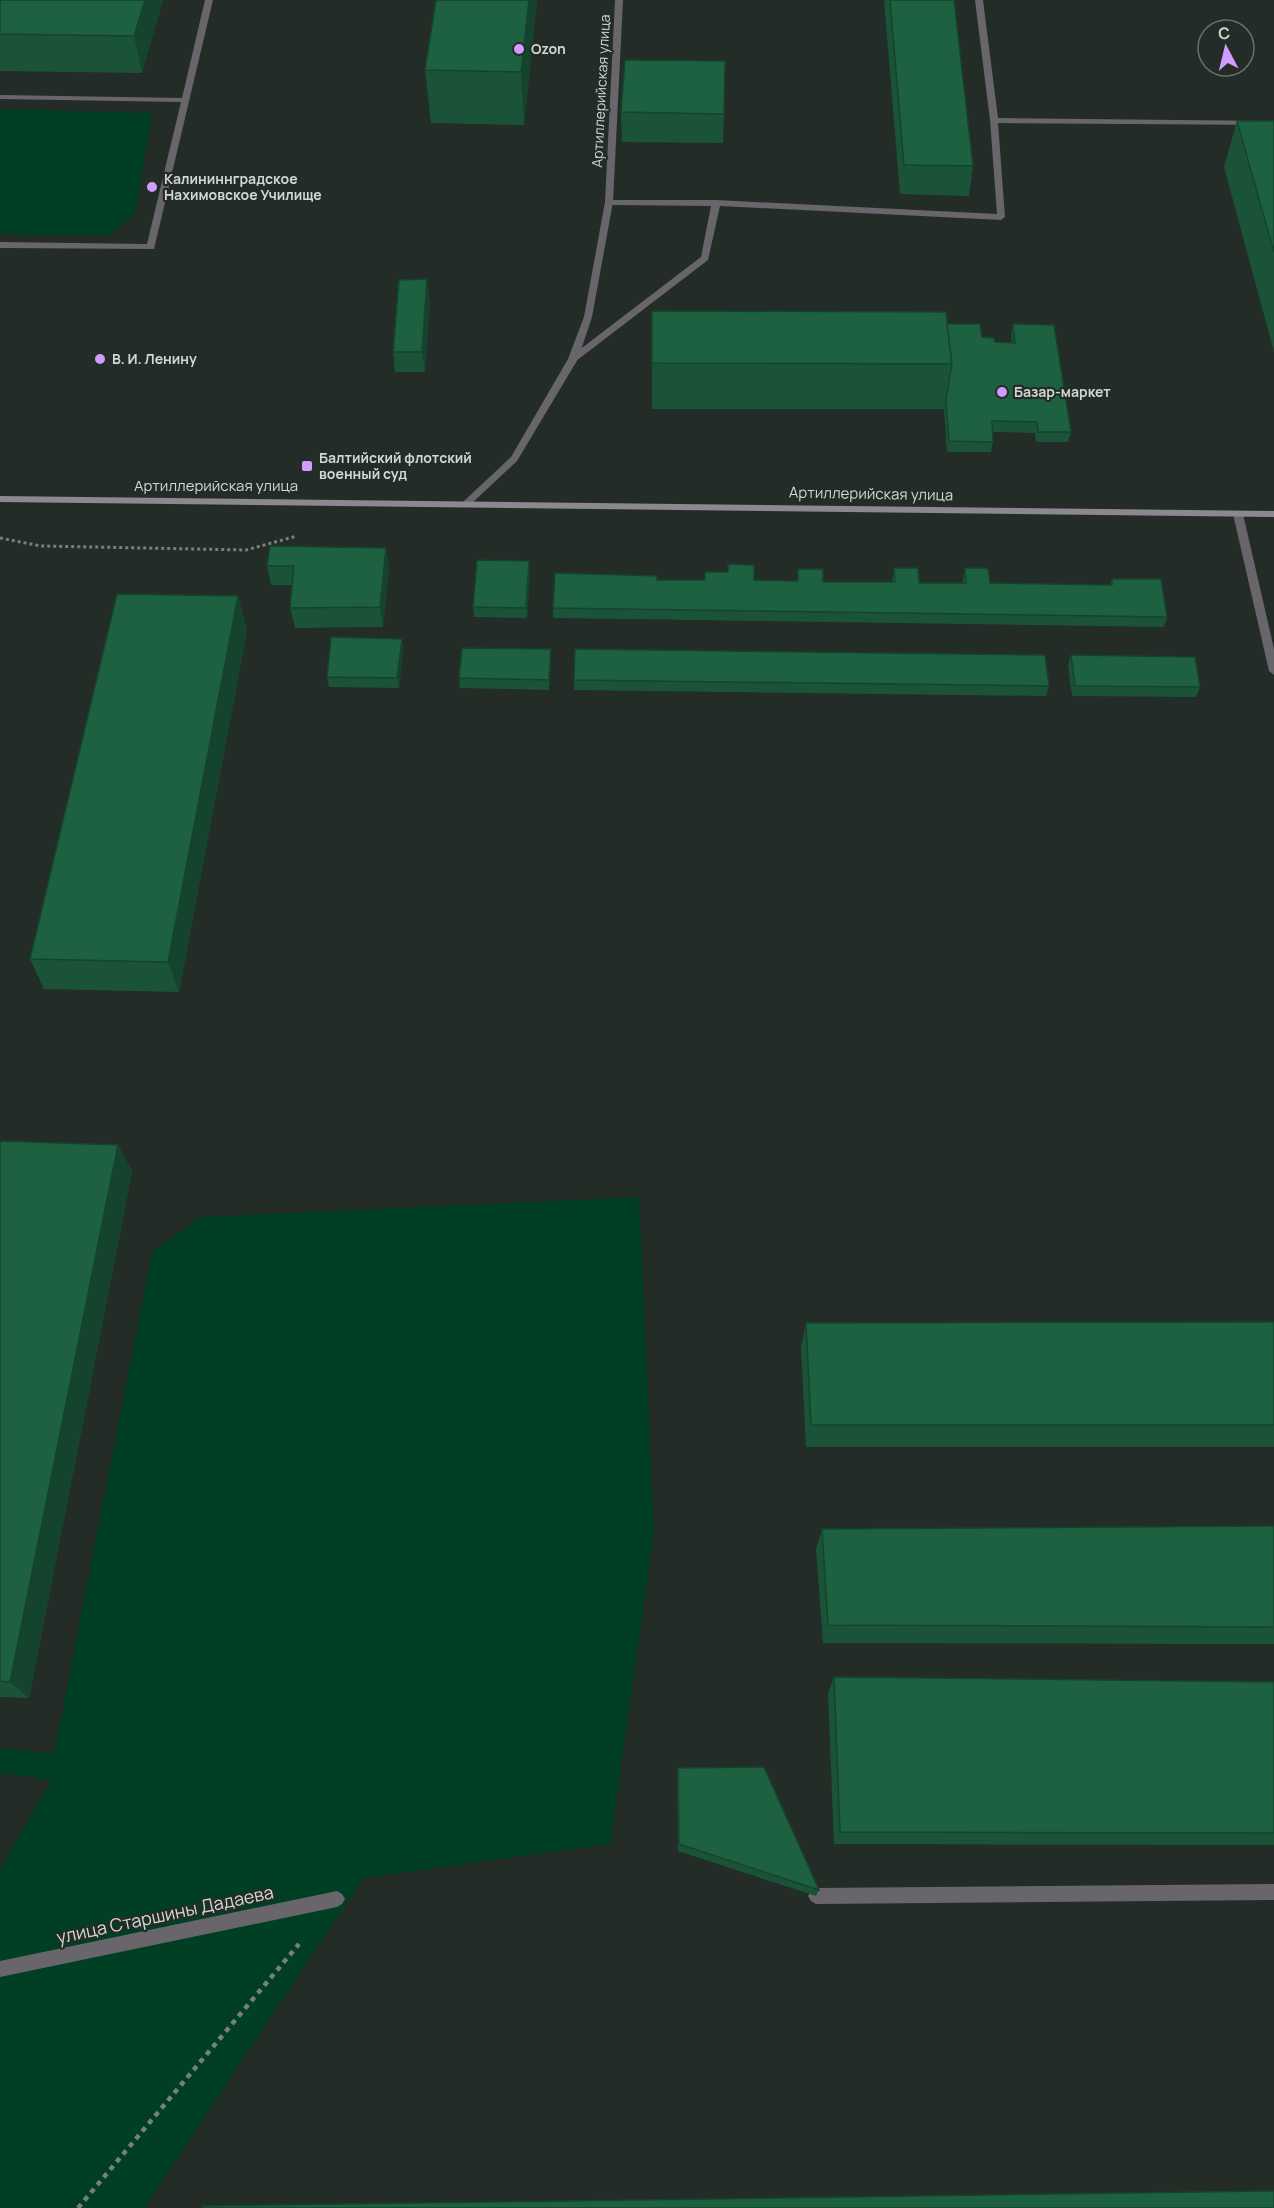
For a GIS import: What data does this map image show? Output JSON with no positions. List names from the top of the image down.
{
  "streets": {
    "main road": ["Артиллерийская улица"],
    "street": ["улица Старшины Дадаева"]
  },
  "places": {
    "other": [
      "Ozon",
      "Калининнградское Нахимовское Училище",
      "В. И. Ленину",
      "Базар-маркет"
    ],
    "transit": ["Балтийский флотский военный суд"]
  },
  "north": "top"
}
